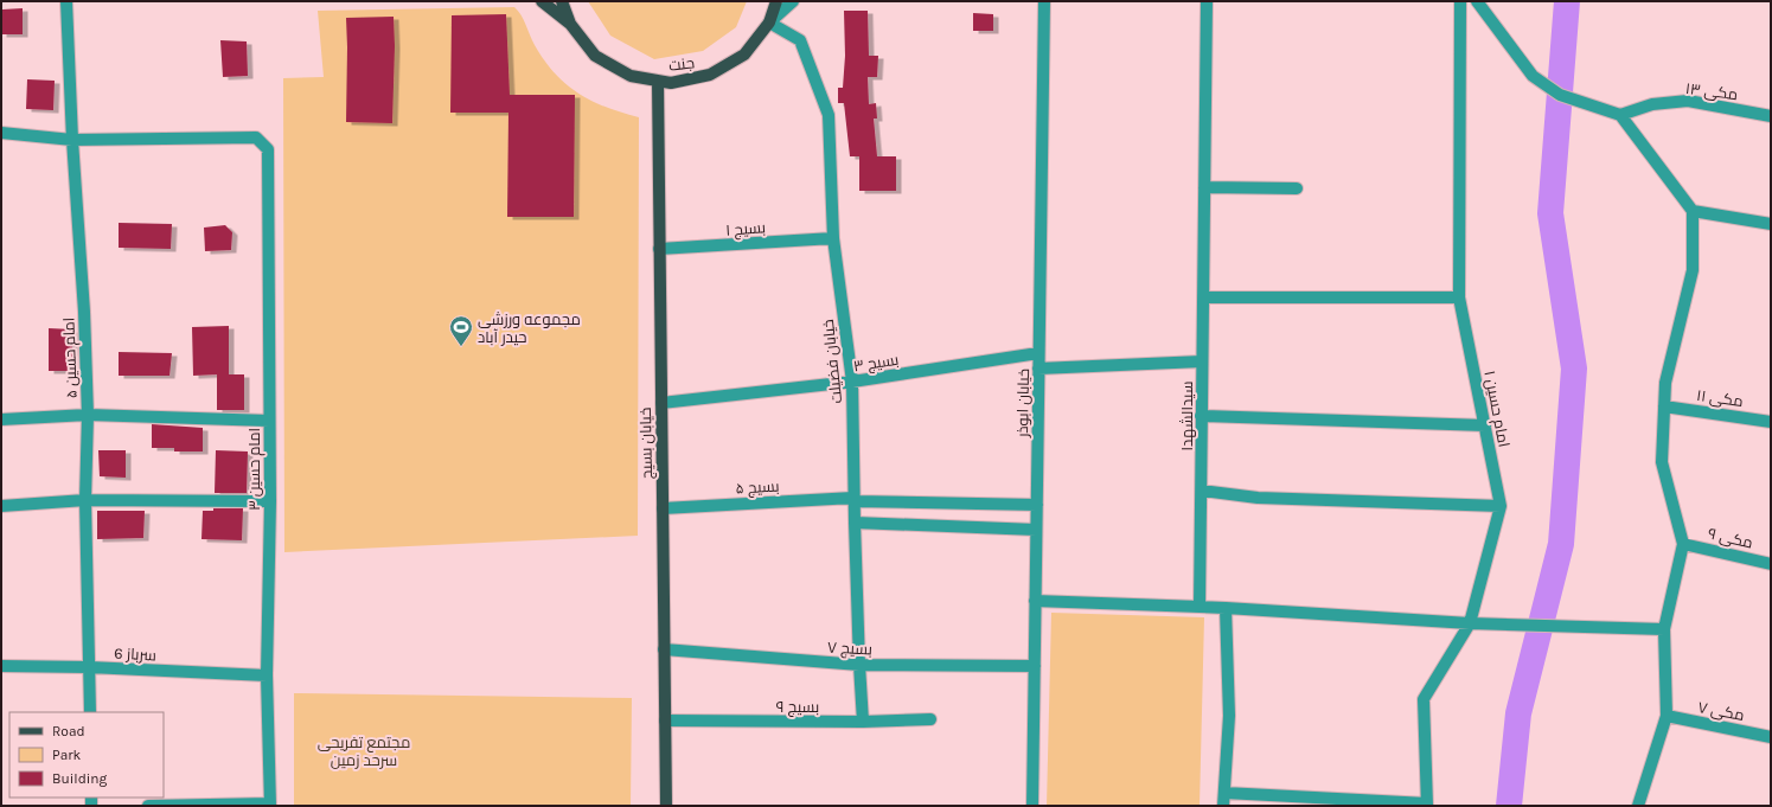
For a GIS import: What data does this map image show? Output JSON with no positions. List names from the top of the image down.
{
  "streets": {
    "main road": ["جنت", "خیابان بسیج"],
    "street": [
      "مکی ۱۳",
      "بسیج ۱",
      "امام حسین ۵",
      "خیابان فضیلت",
      "بسیج ۳",
      "مکی ۱۱",
      "خیابان ابوذر",
      "امام حسین ۱",
      "سیدالشهدا",
      "امام حسین ۳",
      "بسیج ۵",
      "مکی ۹",
      "بسیج ۷",
      "سرباز 6",
      "بسیج ۹",
      "مکی ۷"
    ]
  },
  "crossings": [
    ["جنت", "خیابان فضیلت"],
    ["جنت", "خیابان بسیج"],
    ["بسیج ۱", "خیابان فضیلت"],
    ["بسیج ۱", "خیابان بسیج"],
    ["امام حسین ۵", "امام حسین ۳"],
    ["امام حسین ۵", "سرباز 6"],
    ["خیابان فضیلت", "بسیج ۳"],
    ["خیابان فضیلت", "بسیج ۵"],
    ["خیابان فضیلت", "بسیج ۷"],
    ["خیابان فضیلت", "بسیج ۹"],
    ["بسیج ۳", "خیابان ابوذر"],
    ["بسیج ۳", "خیابان بسیج"],
    ["خیابان ابوذر", "بسیج ۵"],
    ["خیابان ابوذر", "بسیج ۷"],
    ["خیابان بسیج", "بسیج ۵"],
    ["خیابان بسیج", "بسیج ۷"],
    ["خیابان بسیج", "بسیج ۹"],
    ["امام حسین ۳", "سرباز 6"]
  ],
  "parks": ["مجتمع تفریحی سرحد زمین"],
  "places": {
    "sports": ["مجموعه ورزشی حیدر آباد"]
  },
  "legend": ["Road", "Park", "Building"]
}
